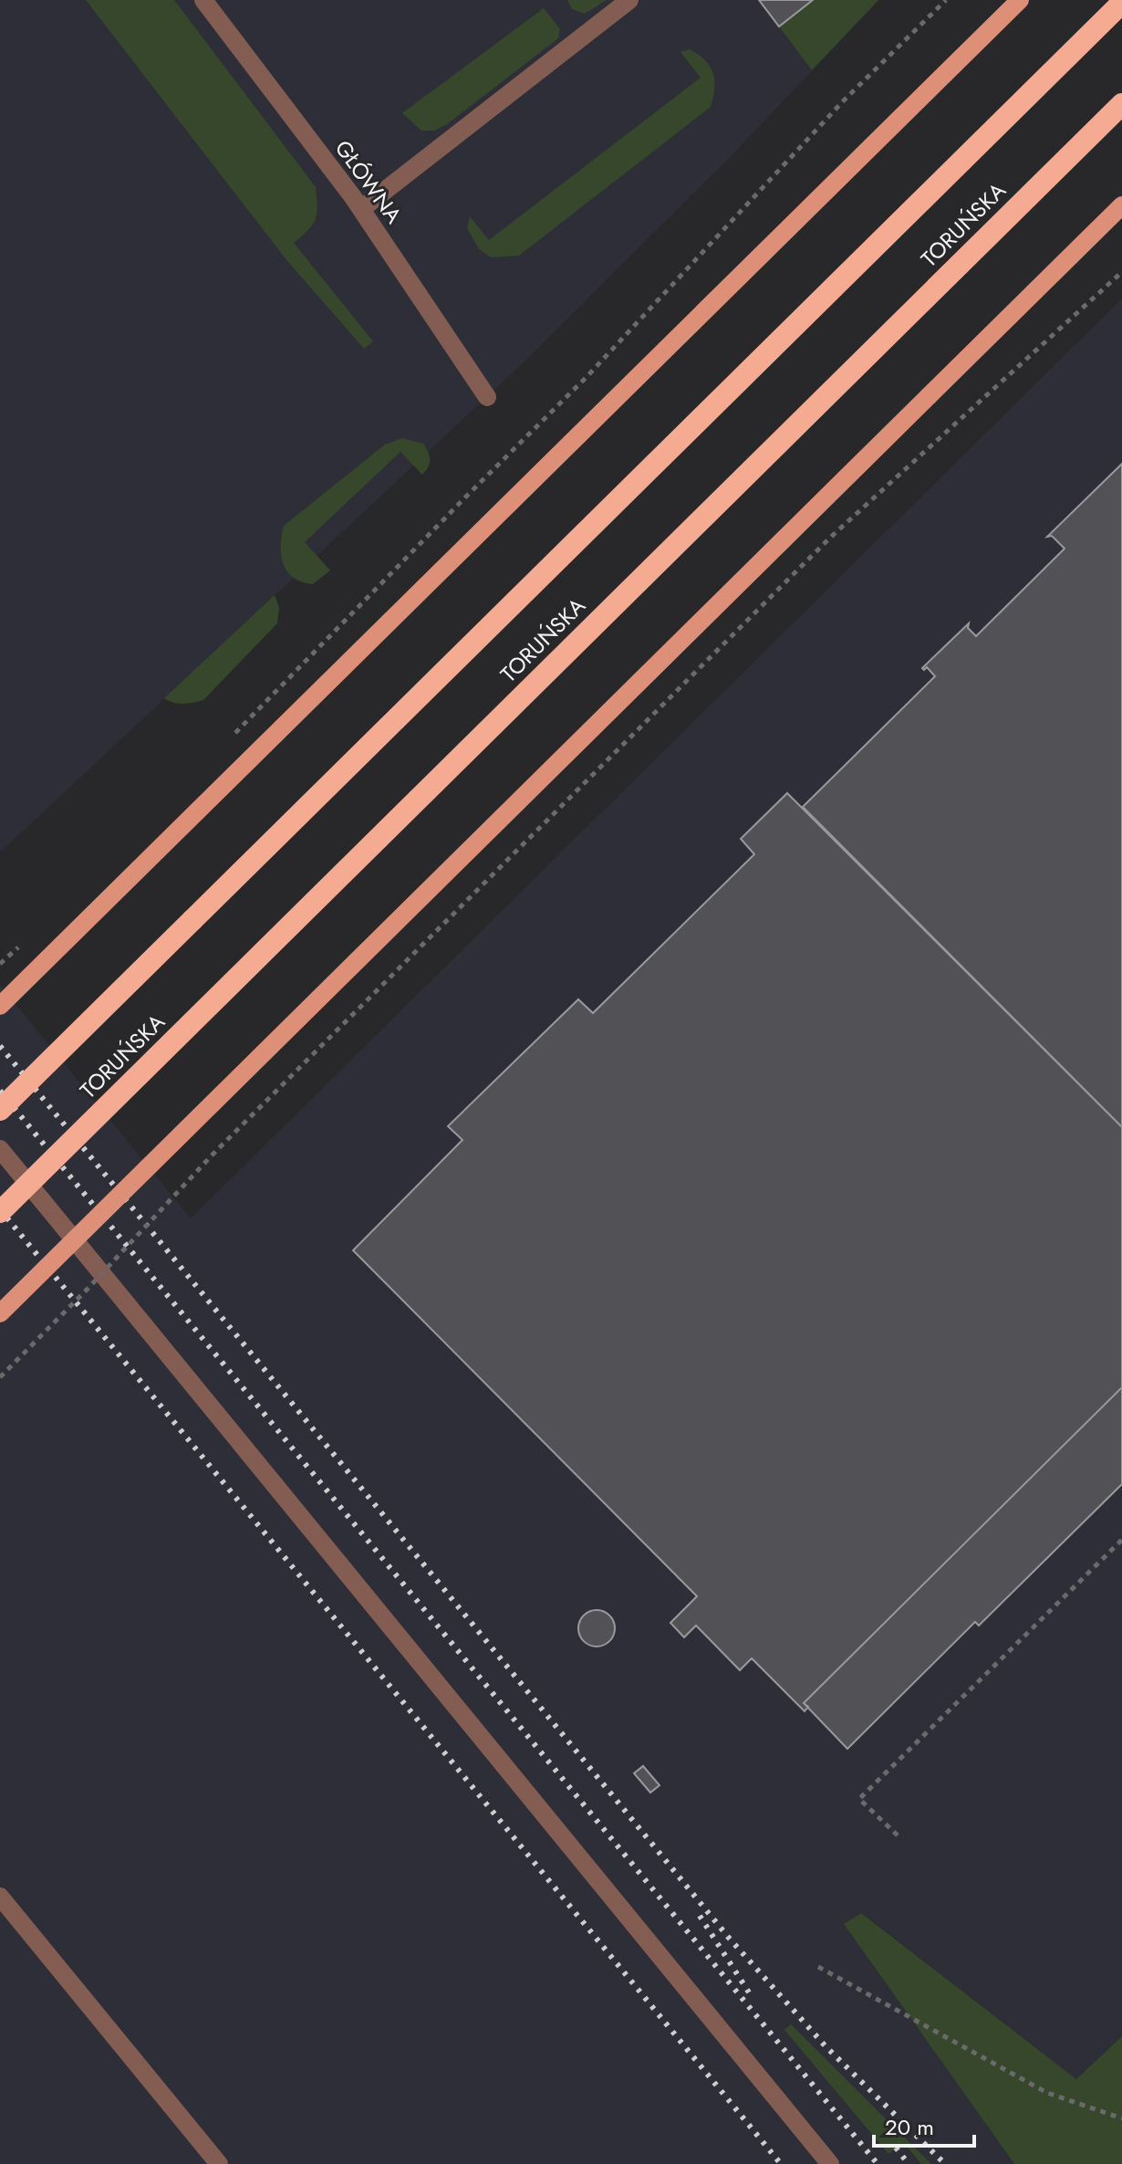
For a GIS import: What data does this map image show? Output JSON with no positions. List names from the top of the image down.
{
  "streets": {
    "highway": ["TORUŃSKA"],
    "lane": ["GŁÓWNA"]
  },
  "scale_bar": "20 m"
}
